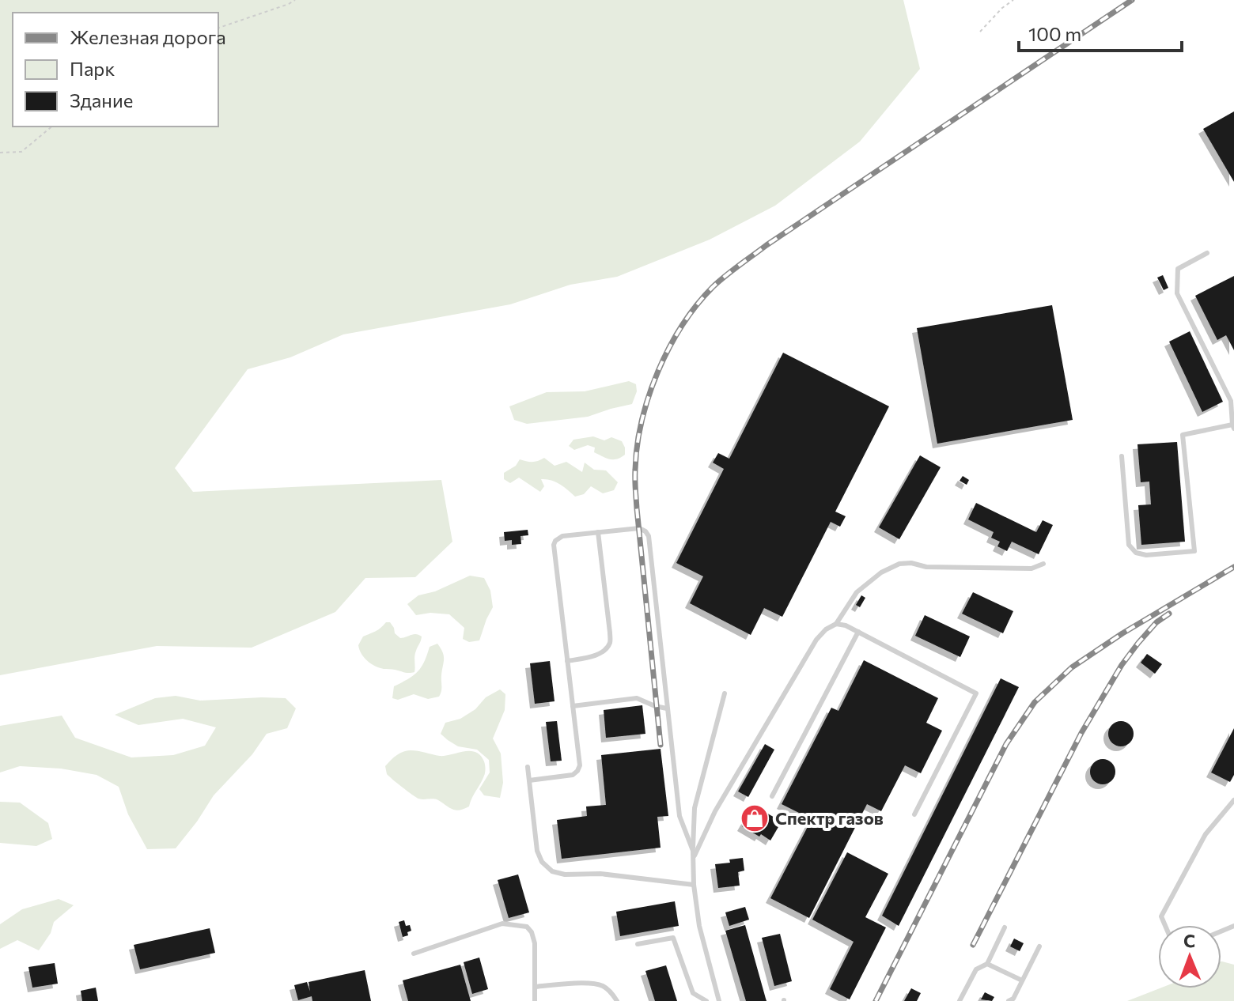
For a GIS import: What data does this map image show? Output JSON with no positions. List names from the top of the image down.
{
  "places": {
    "shop": ["Спектр газов"]
  },
  "legend": ["Железная дорога", "Парк", "Здание"],
  "scale_bar": "100 m",
  "north": "top"
}
